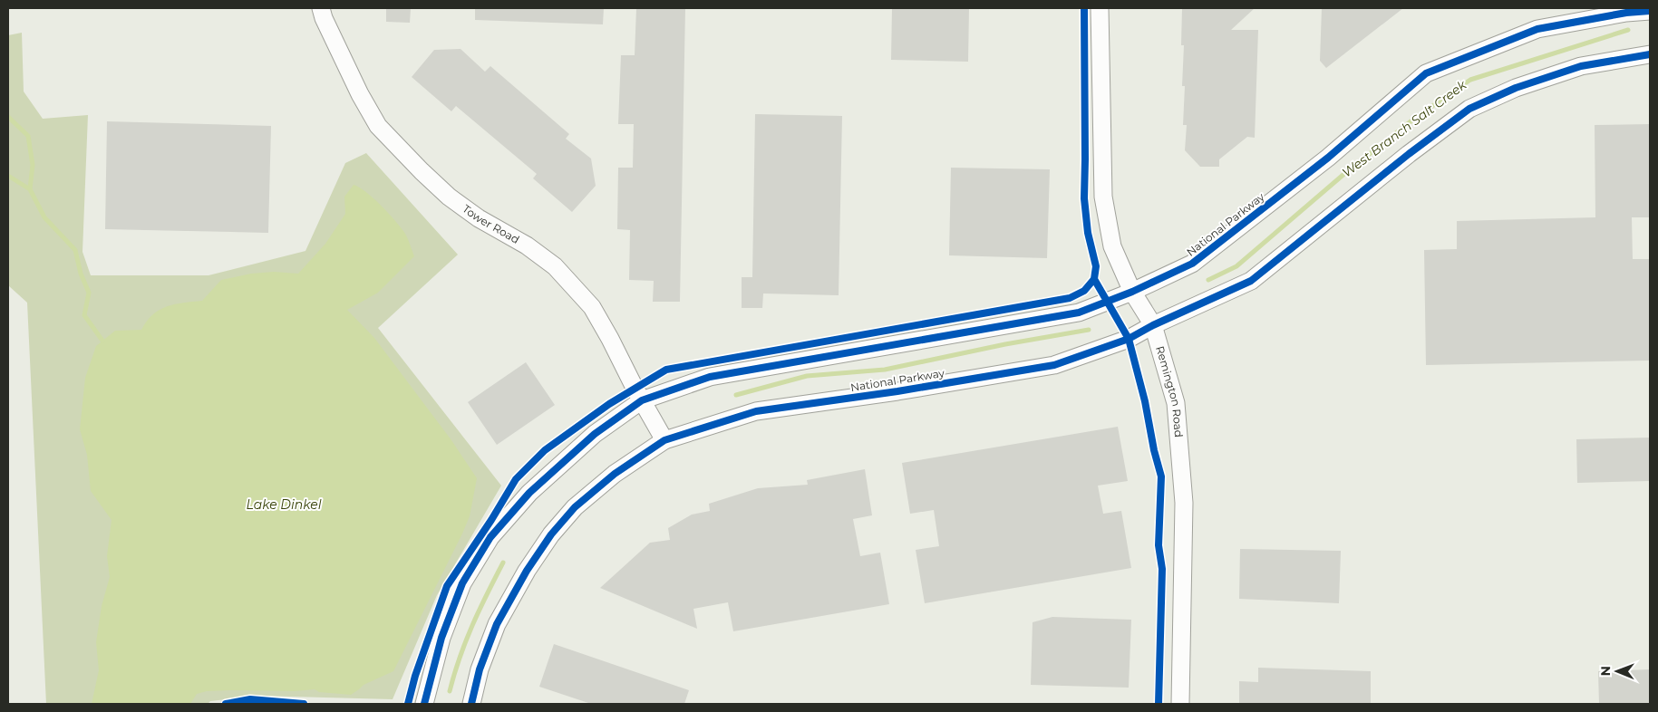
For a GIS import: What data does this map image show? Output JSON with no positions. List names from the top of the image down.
{
  "streets": {
    "street": ["Tower Road", "National Parkway", "Remington Road"]
  },
  "crossings": [
    ["Tower Road", "National Parkway"],
    ["National Parkway", "Remington Road"]
  ],
  "water": ["West Branch Salt Creek", "Lake Dinkel"],
  "north": "left"
}
